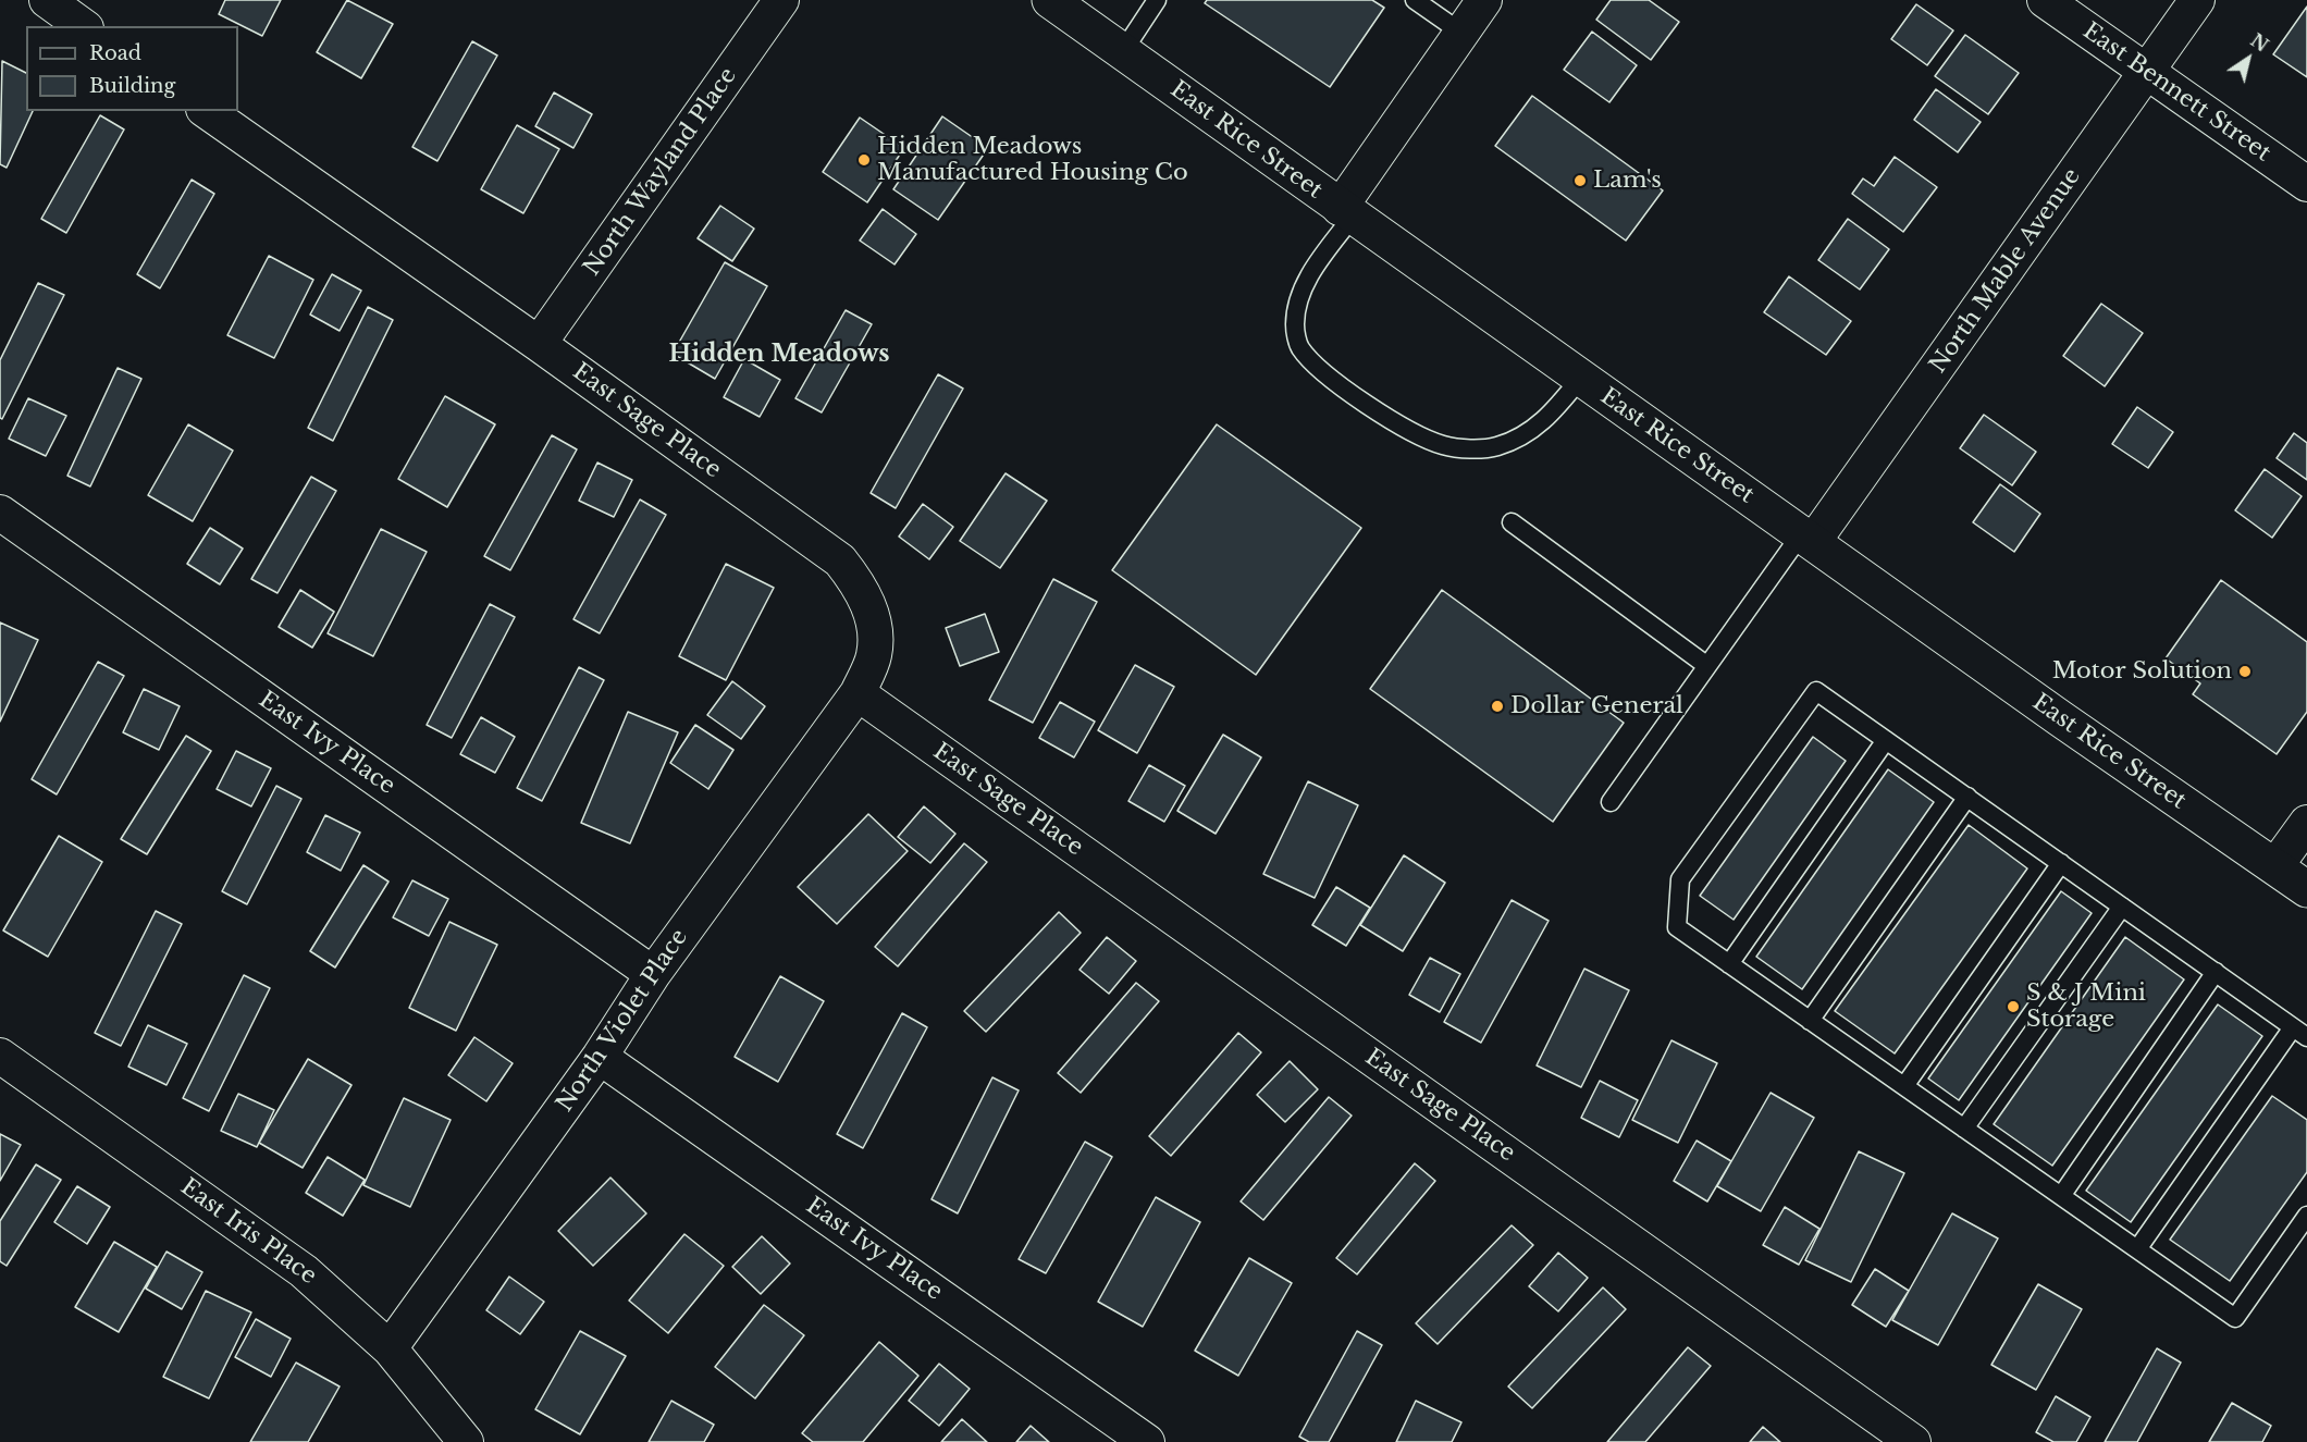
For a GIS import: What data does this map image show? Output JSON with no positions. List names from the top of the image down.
{
  "streets": {
    "main road": ["East Rice Street"],
    "street": [
      "East Bennett Street",
      "North Wayland Place",
      "North Mable Avenue",
      "East Sage Place",
      "East Ivy Place",
      "North Violet Place",
      "East Iris Place"
    ]
  },
  "crossings": [
    ["East Bennett Street", "North Mable Avenue"],
    ["East Rice Street", "North Mable Avenue"],
    ["North Wayland Place", "East Sage Place"],
    ["East Sage Place", "North Violet Place"],
    ["East Ivy Place", "North Violet Place"],
    ["North Violet Place", "East Iris Place"]
  ],
  "districts": ["Hidden Meadows"],
  "places": [
    "Hidden Meadows Manufactured Housing Co",
    "Lam's",
    "Motor Solution",
    "Dollar General",
    "S & J Mini Storage"
  ],
  "legend": ["Road", "Building"],
  "north": "top right"
}
